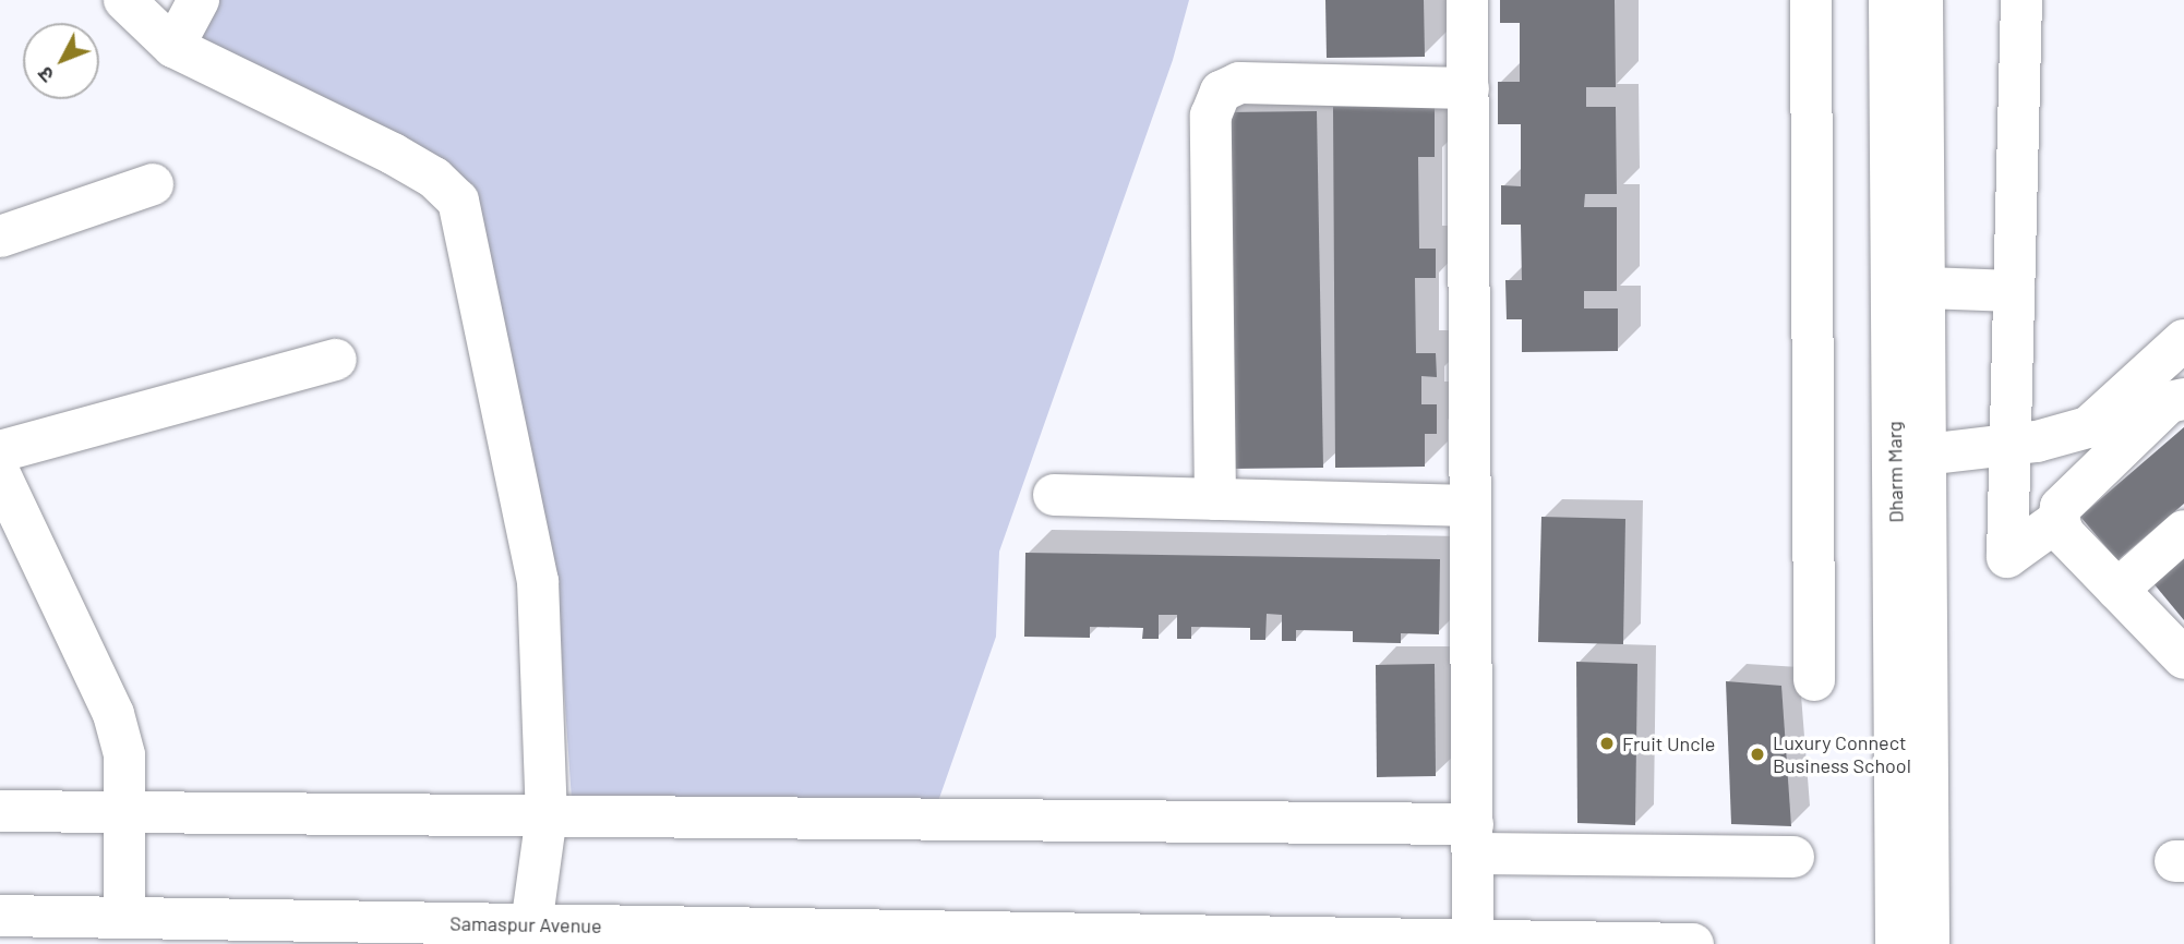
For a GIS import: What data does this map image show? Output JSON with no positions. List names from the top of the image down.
{
  "streets": {
    "street": ["Dharm Marg", "Samaspur Avenue"]
  },
  "places": ["Fruit Uncle", "Luxury Connect Business School"],
  "north": "bottom left"
}
